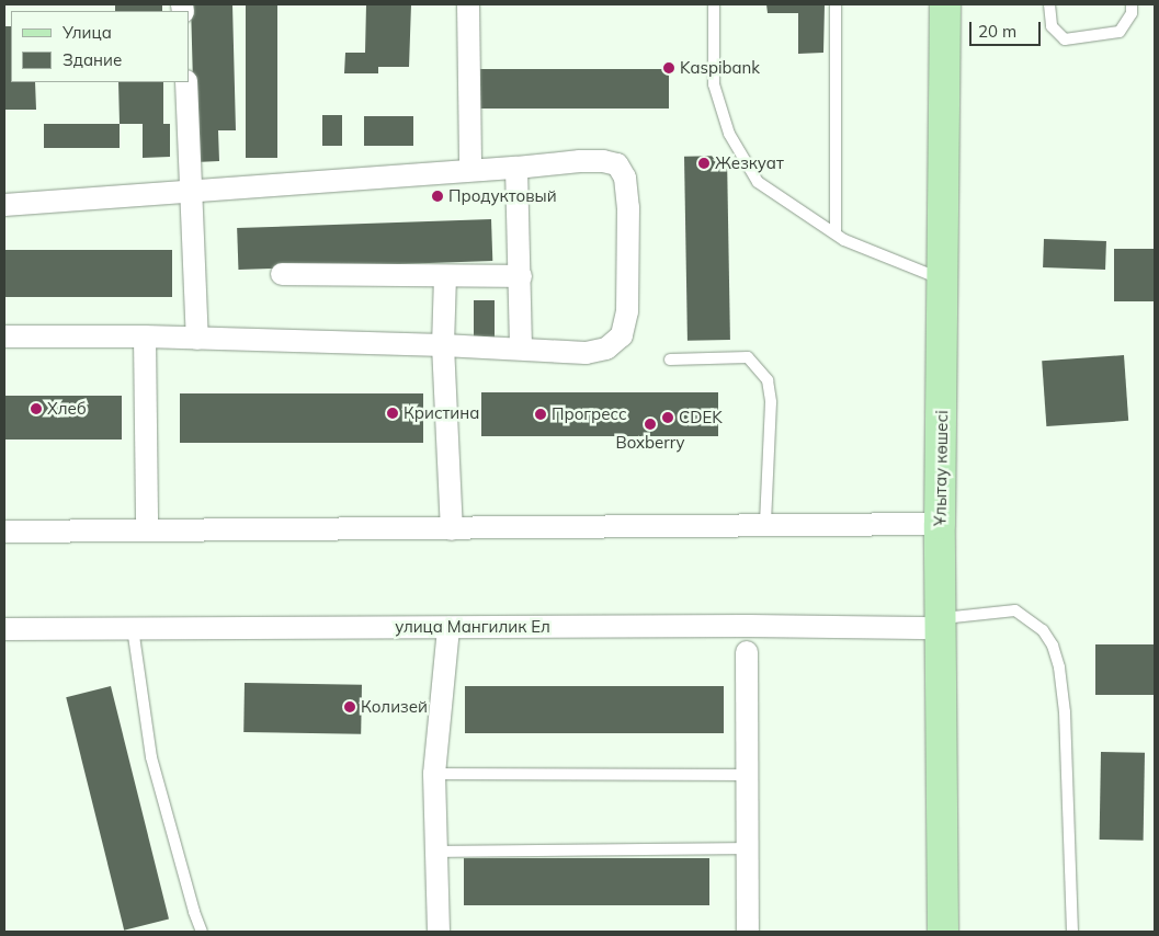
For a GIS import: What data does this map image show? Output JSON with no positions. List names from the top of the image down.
{
  "streets": {
    "main road": ["Ұлытау көшесі"],
    "street": ["улица Мангилик Ел"]
  },
  "crossings": [
    ["Ұлытау көшесі", "улица Мангилик Ел"]
  ],
  "places": [
    "Kaspibank",
    "Жезкуат",
    "Продуктовый",
    "Хлеб",
    "Кристина",
    "Прогресс",
    "CDEK",
    "Boxberry",
    "Колизей"
  ],
  "legend": ["Улица", "Здание"],
  "scale_bar": "20 m"
}
